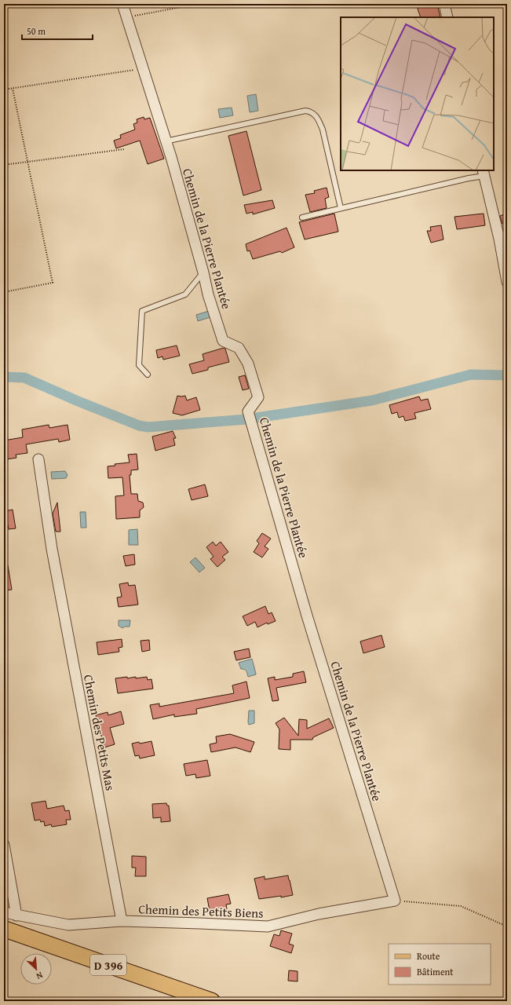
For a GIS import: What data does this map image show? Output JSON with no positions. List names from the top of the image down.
{
  "streets": {
    "main road": ["D 396"],
    "street": ["Chemin de la Pierre Plantée", "Chemin des Petits Mas", "Chemin des Petits Biens"]
  },
  "crossings": [
    ["Chemin de la Pierre Plantée", "Chemin des Petits Biens"],
    ["Chemin des Petits Mas", "Chemin des Petits Biens"]
  ],
  "legend": ["Route", "Bâtiment"],
  "scale_bar": "50 m",
  "north": "bottom right"
}
